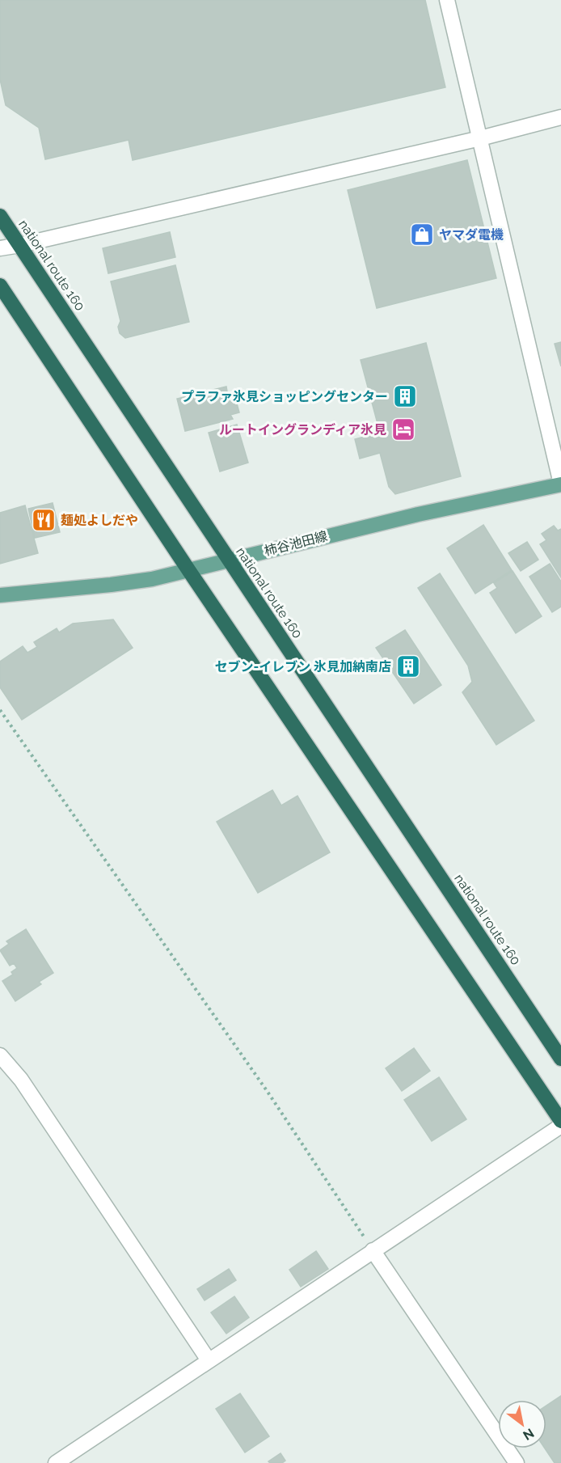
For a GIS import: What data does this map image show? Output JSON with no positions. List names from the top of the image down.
{
  "streets": {
    "highway": ["national route 160"],
    "main road": ["柿谷池田線"]
  },
  "crossings": [
    ["national route 160", "柿谷池田線"]
  ],
  "places": {
    "shop": ["ヤマダ電機"],
    "building": ["プラファ氷見ショッピングセンター", "セブン-イレブン 氷見加納南店"],
    "hotel": ["ルートイングランディア氷見"],
    "restaurant": ["麺処よしだや"]
  },
  "north": "bottom right"
}
